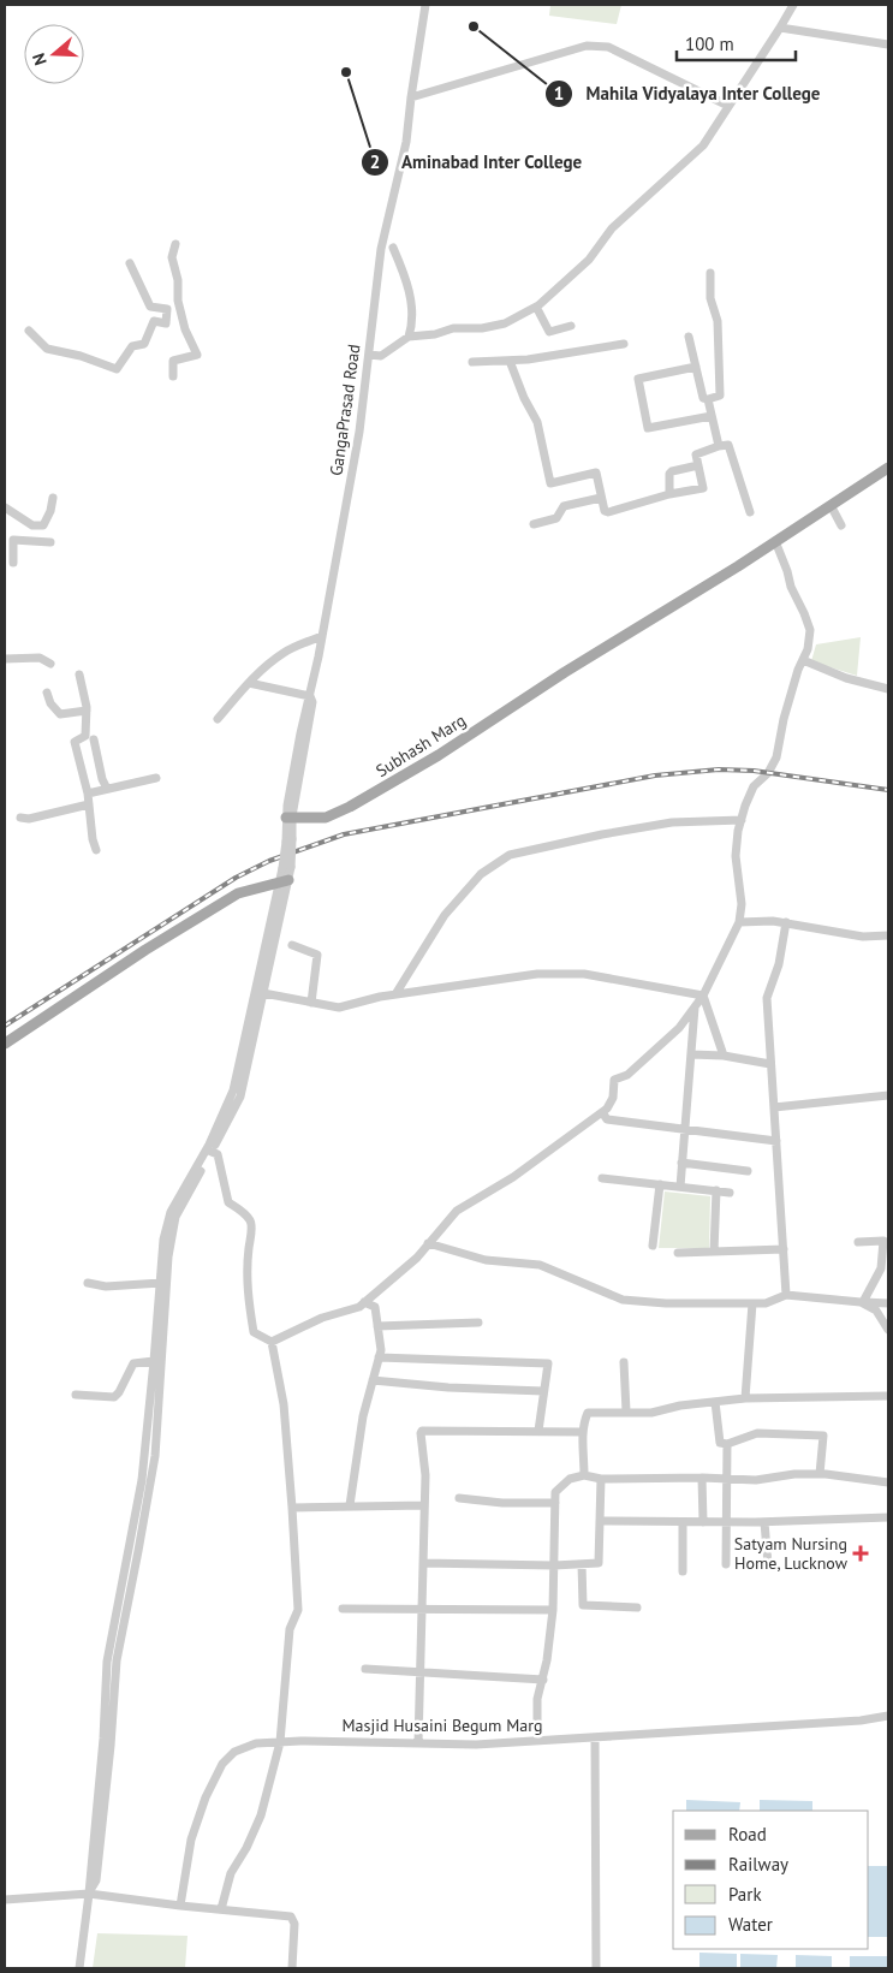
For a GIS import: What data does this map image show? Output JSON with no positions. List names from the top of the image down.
{
  "streets": {
    "main road": ["Subhash Marg"],
    "street": ["GangaPrasad Road", "Masjid Husaini Begum Marg"]
  },
  "crossings": [
    ["GangaPrasad Road", "Subhash Marg"]
  ],
  "places": {
    "other": ["Mahila Vidyalaya Inter College", "Aminabad Inter College"],
    "health": ["Satyam Nursing Home, Lucknow"]
  },
  "legend": [
    "Road",
    "Railway",
    "Park",
    "Water"
  ],
  "scale_bar": "100 m",
  "north": "left"
}
